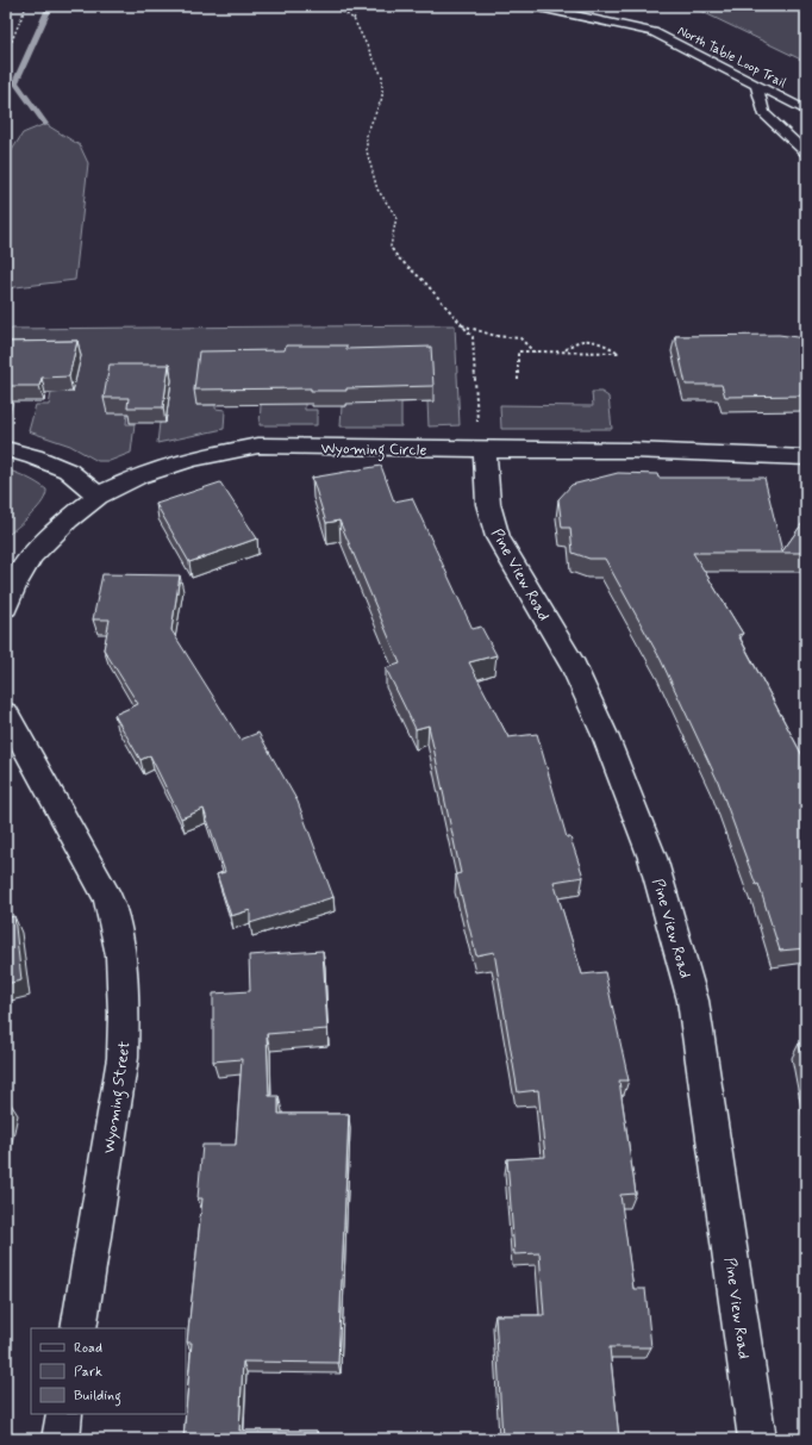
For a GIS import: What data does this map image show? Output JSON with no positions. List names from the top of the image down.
{
  "streets": {
    "street": ["Wyoming Circle", "Pine View Road", "Wyoming Street"],
    "lane": ["North Table Loop Trail"]
  },
  "crossings": [
    ["Wyoming Circle", "Pine View Road"]
  ],
  "legend": ["Road", "Park", "Building"]
}
